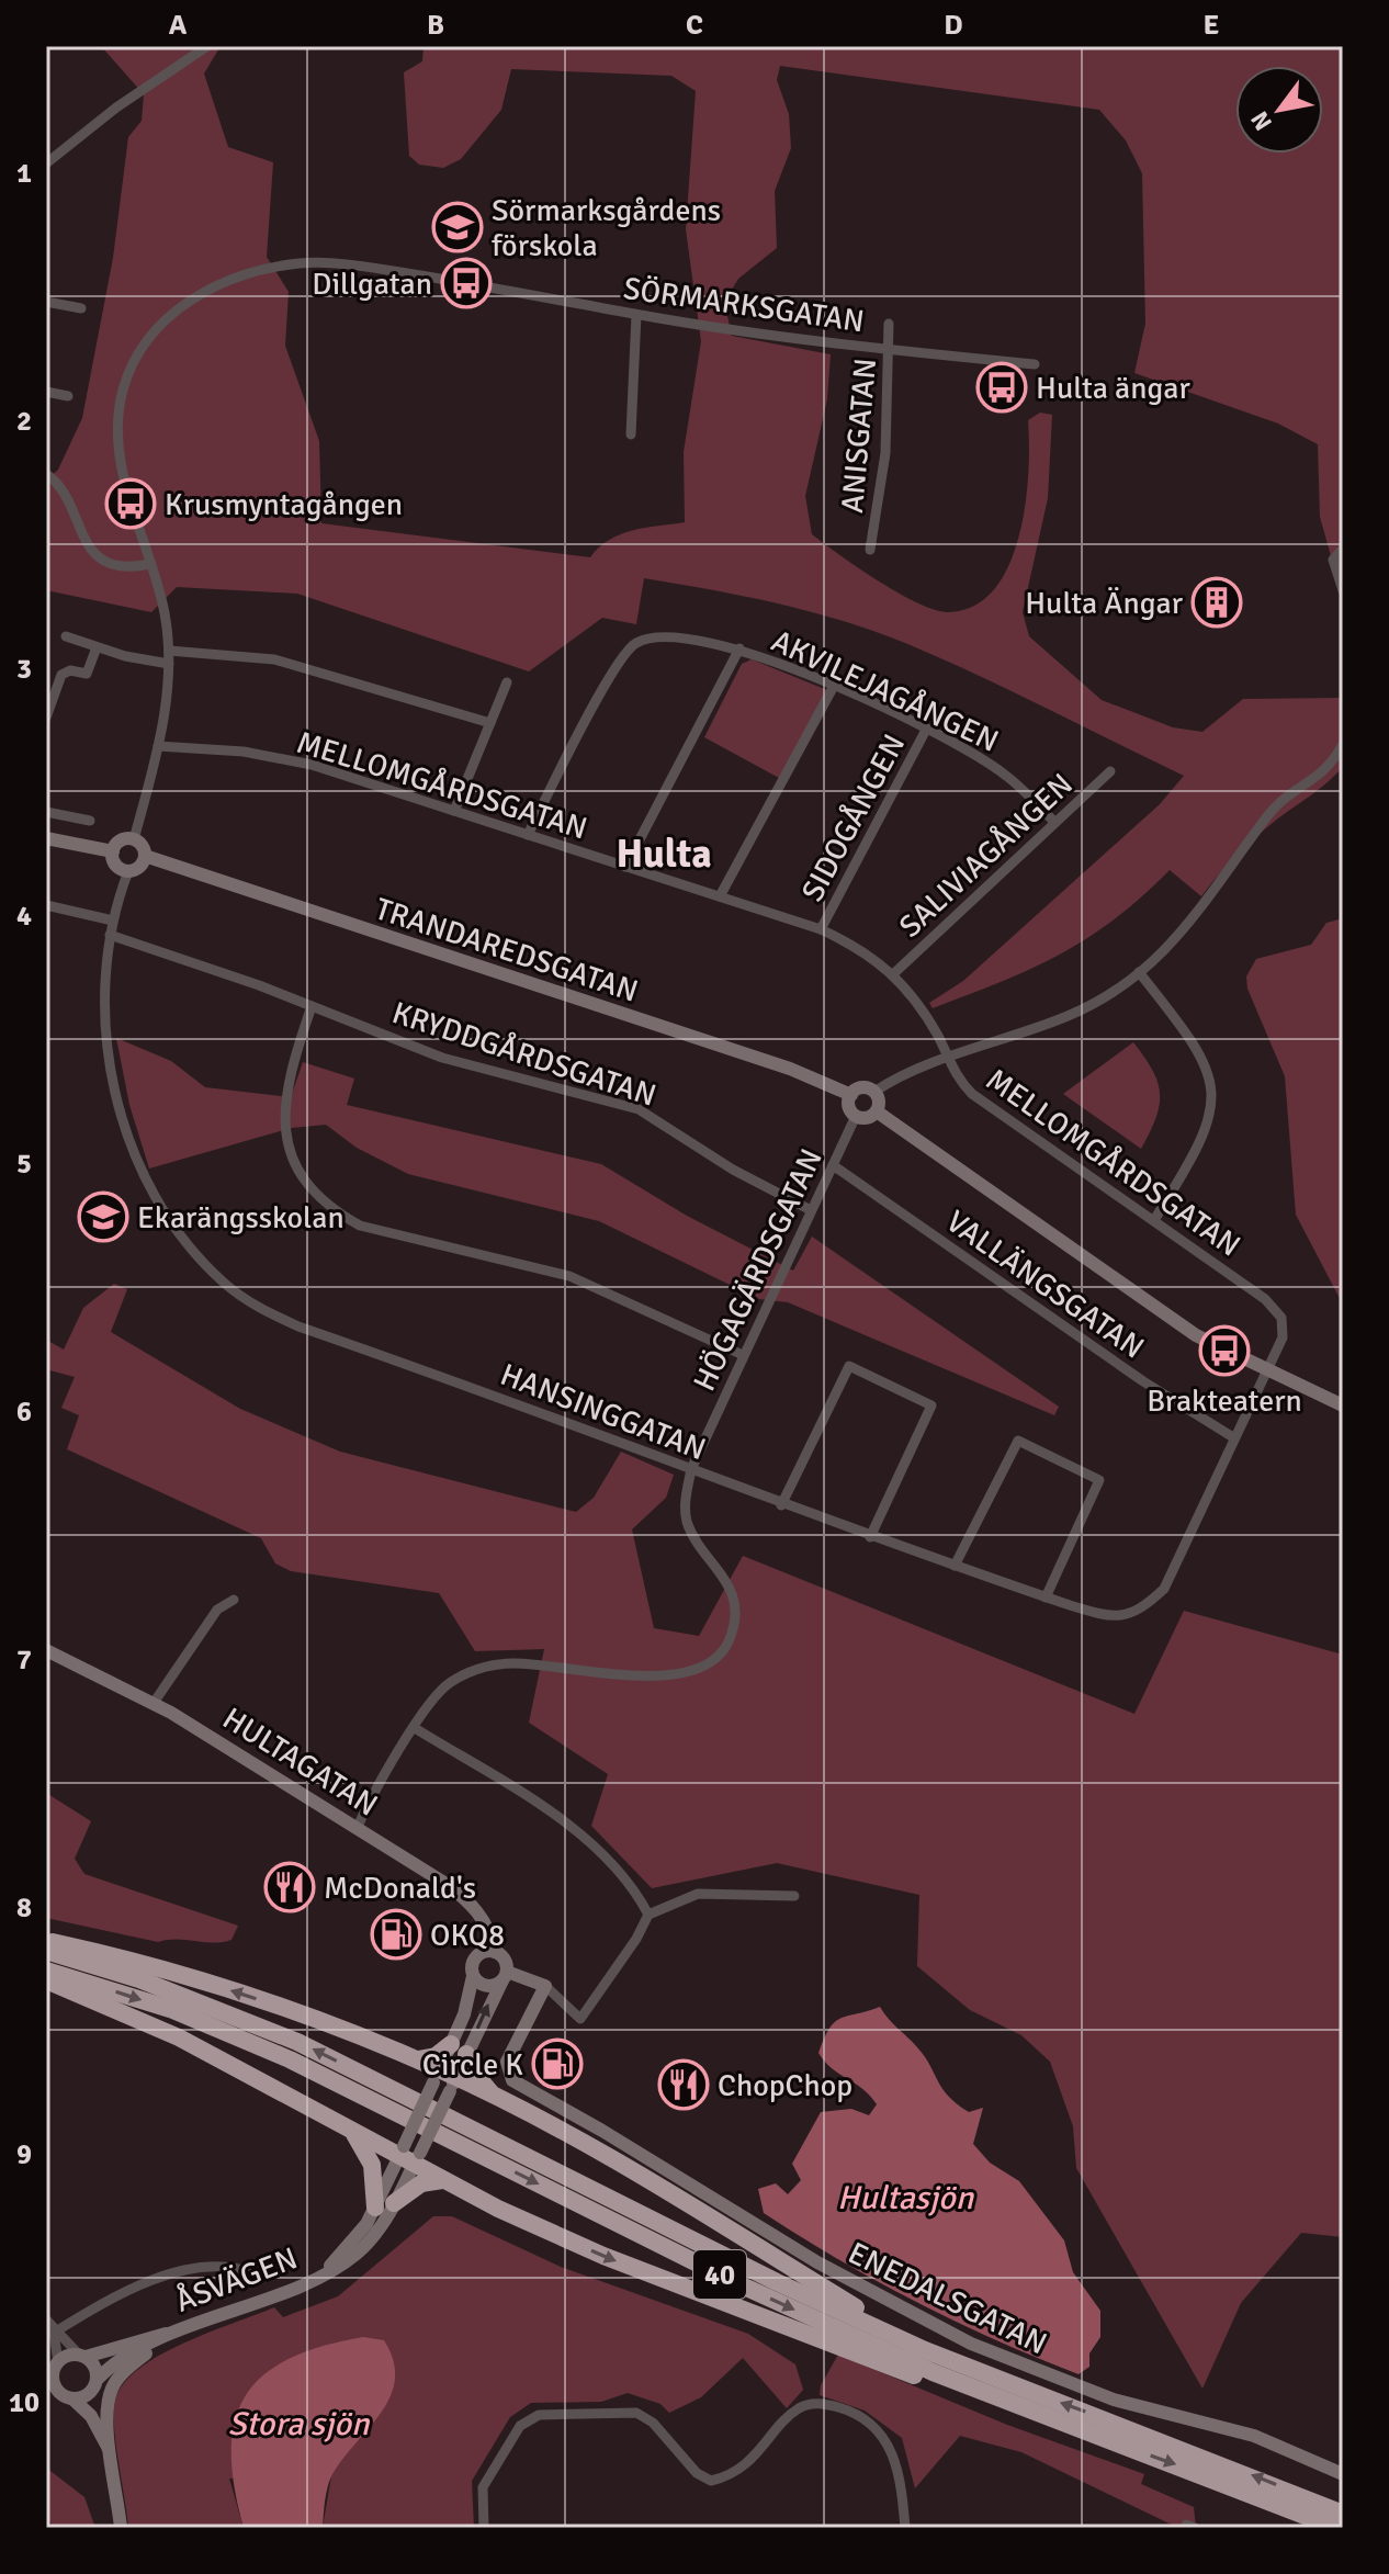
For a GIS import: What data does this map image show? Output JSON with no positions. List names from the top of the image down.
{
  "streets": {
    "highway": ["40"],
    "street": [
      "SÖRMARKSGATAN",
      "ANISGATAN",
      "AKVILEJAGÅNGEN",
      "MELLOMGÅRDSGATAN",
      "SIDOGÅNGEN",
      "SALIVIAGÅNGEN",
      "TRANDAREDSGATAN",
      "KRYDDGÅRDSGATAN",
      "HÖGAGÄRDSGATAN",
      "VALLÄNGSGATAN",
      "HANSINGGATAN",
      "HULTAGATAN",
      "ÅSVÄGEN",
      "ENEDALSGATAN"
    ]
  },
  "crossings": [
    ["SÖRMARKSGATAN", "ANISGATAN"],
    ["SÖRMARKSGATAN", "MELLOMGÅRDSGATAN"],
    ["SÖRMARKSGATAN", "TRANDAREDSGATAN"],
    ["SÖRMARKSGATAN", "HANSINGGATAN"],
    ["AKVILEJAGÅNGEN", "MELLOMGÅRDSGATAN"],
    ["AKVILEJAGÅNGEN", "SIDOGÅNGEN"],
    ["AKVILEJAGÅNGEN", "SALIVIAGÅNGEN"],
    ["MELLOMGÅRDSGATAN", "SIDOGÅNGEN"],
    ["MELLOMGÅRDSGATAN", "SALIVIAGÅNGEN"],
    ["MELLOMGÅRDSGATAN", "HANSINGGATAN"],
    ["TRANDAREDSGATAN", "HÖGAGÄRDSGATAN"],
    ["TRANDAREDSGATAN", "HANSINGGATAN"],
    ["KRYDDGÅRDSGATAN", "HÖGAGÄRDSGATAN"],
    ["KRYDDGÅRDSGATAN", "HANSINGGATAN"],
    ["HÖGAGÄRDSGATAN", "VALLÄNGSGATAN"],
    ["HÖGAGÄRDSGATAN", "HANSINGGATAN"],
    ["HÖGAGÄRDSGATAN", "HULTAGATAN"],
    ["VALLÄNGSGATAN", "HANSINGGATAN"]
  ],
  "districts": ["Hulta"],
  "water": ["Hultasjön", "Stora sjön"],
  "places": {
    "school or university": ["Sörmarksgårdens förskola", "Ekarängsskolan"],
    "bus stop": [
      "Dillgatan",
      "Hulta ängar",
      "Krusmyntagången",
      "Brakteatern"
    ],
    "building": ["Hulta Ängar"],
    "restaurant": ["McDonald's", "ChopChop"],
    "fuel station": ["OKQ8", "Circle K"]
  },
  "north": "bottom left",
  "grid": {
    "columns": [
      "A",
      "B",
      "C",
      "D",
      "E"
    ],
    "rows": [
      "1",
      "2",
      "3",
      "4",
      "5",
      "6",
      "7",
      "8",
      "9",
      "10"
    ]
  }
}
